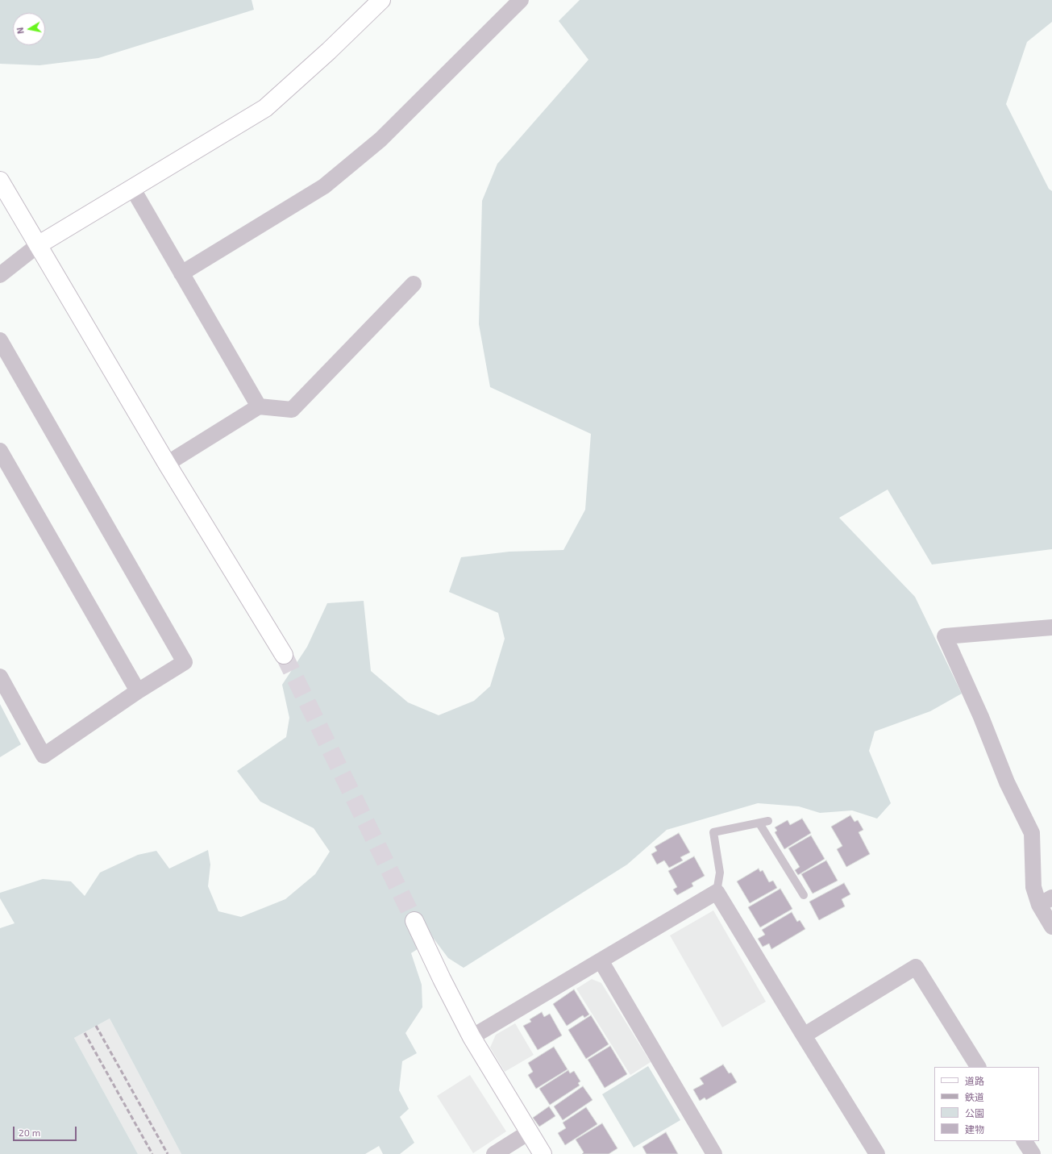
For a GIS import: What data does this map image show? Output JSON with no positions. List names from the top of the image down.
{
  "legend": [
    "道路",
    "鉄道",
    "公園",
    "建物"
  ],
  "scale_bar": "20 m",
  "north": "left"
}
